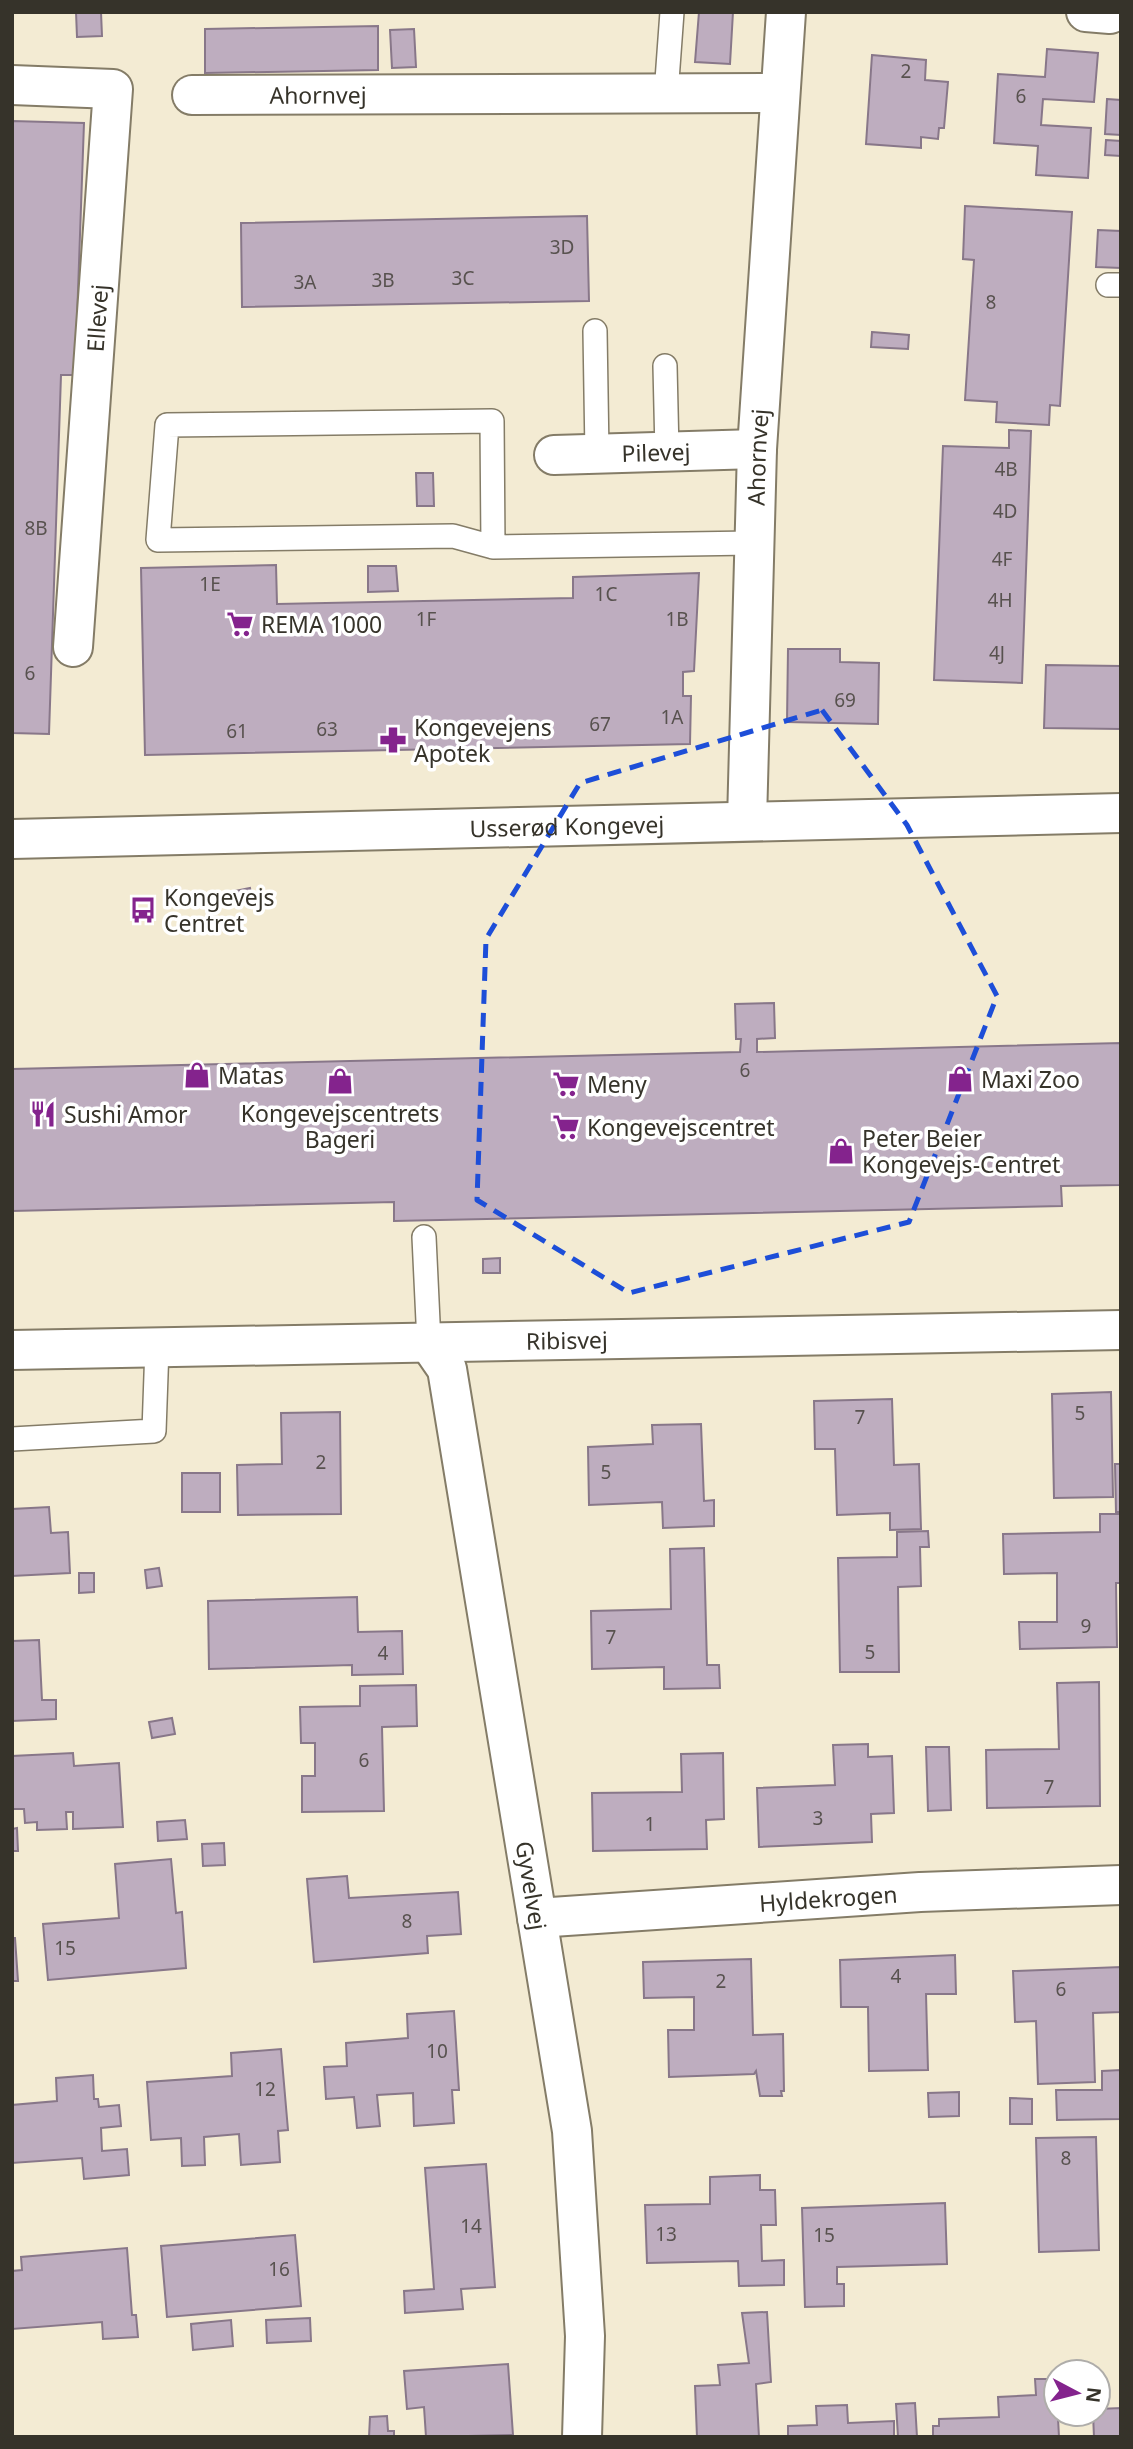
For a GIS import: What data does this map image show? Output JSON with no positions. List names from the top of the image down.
{
  "streets": {
    "street": [
      "Ahornvej",
      "Ellevej",
      "Pilevej",
      "Usserød Kongevej",
      "Ribisvej",
      "Gyvelvej",
      "Hyldekrogen"
    ]
  },
  "crossings": [
    ["Ahornvej", "Pilevej"],
    ["Ahornvej", "Usserød Kongevej"],
    ["Ribisvej", "Gyvelvej"],
    ["Gyvelvej", "Hyldekrogen"]
  ],
  "places": {
    "supermarket": ["REMA 1000", "Meny", "Kongevejscentret"],
    "pharmacy": ["Kongevejens Apotek"],
    "bus stop": ["Kongevejs Centret"],
    "shop": [
      "Matas",
      "Maxi Zoo",
      "Kongevejscentrets Bageri",
      "Peter Beier Kongevejs-Centret"
    ],
    "restaurant": ["Sushi Amor"]
  },
  "house_numbers": [
    "2",
    "6",
    "3D",
    "3C",
    "3B",
    "3A",
    "8",
    "4B",
    "4D",
    "8B",
    "4F",
    "1E",
    "1C",
    "4H",
    "1F",
    "1B",
    "4J",
    "6",
    "69",
    "1A",
    "67",
    "63",
    "61",
    "6",
    "5",
    "7",
    "2",
    "5",
    "9",
    "7",
    "5",
    "4",
    "6",
    "7",
    "3",
    "1",
    "8",
    "15",
    "4",
    "2",
    "6",
    "10",
    "12",
    "8",
    "14",
    "13",
    "15",
    "16"
  ],
  "north": "right"
}
